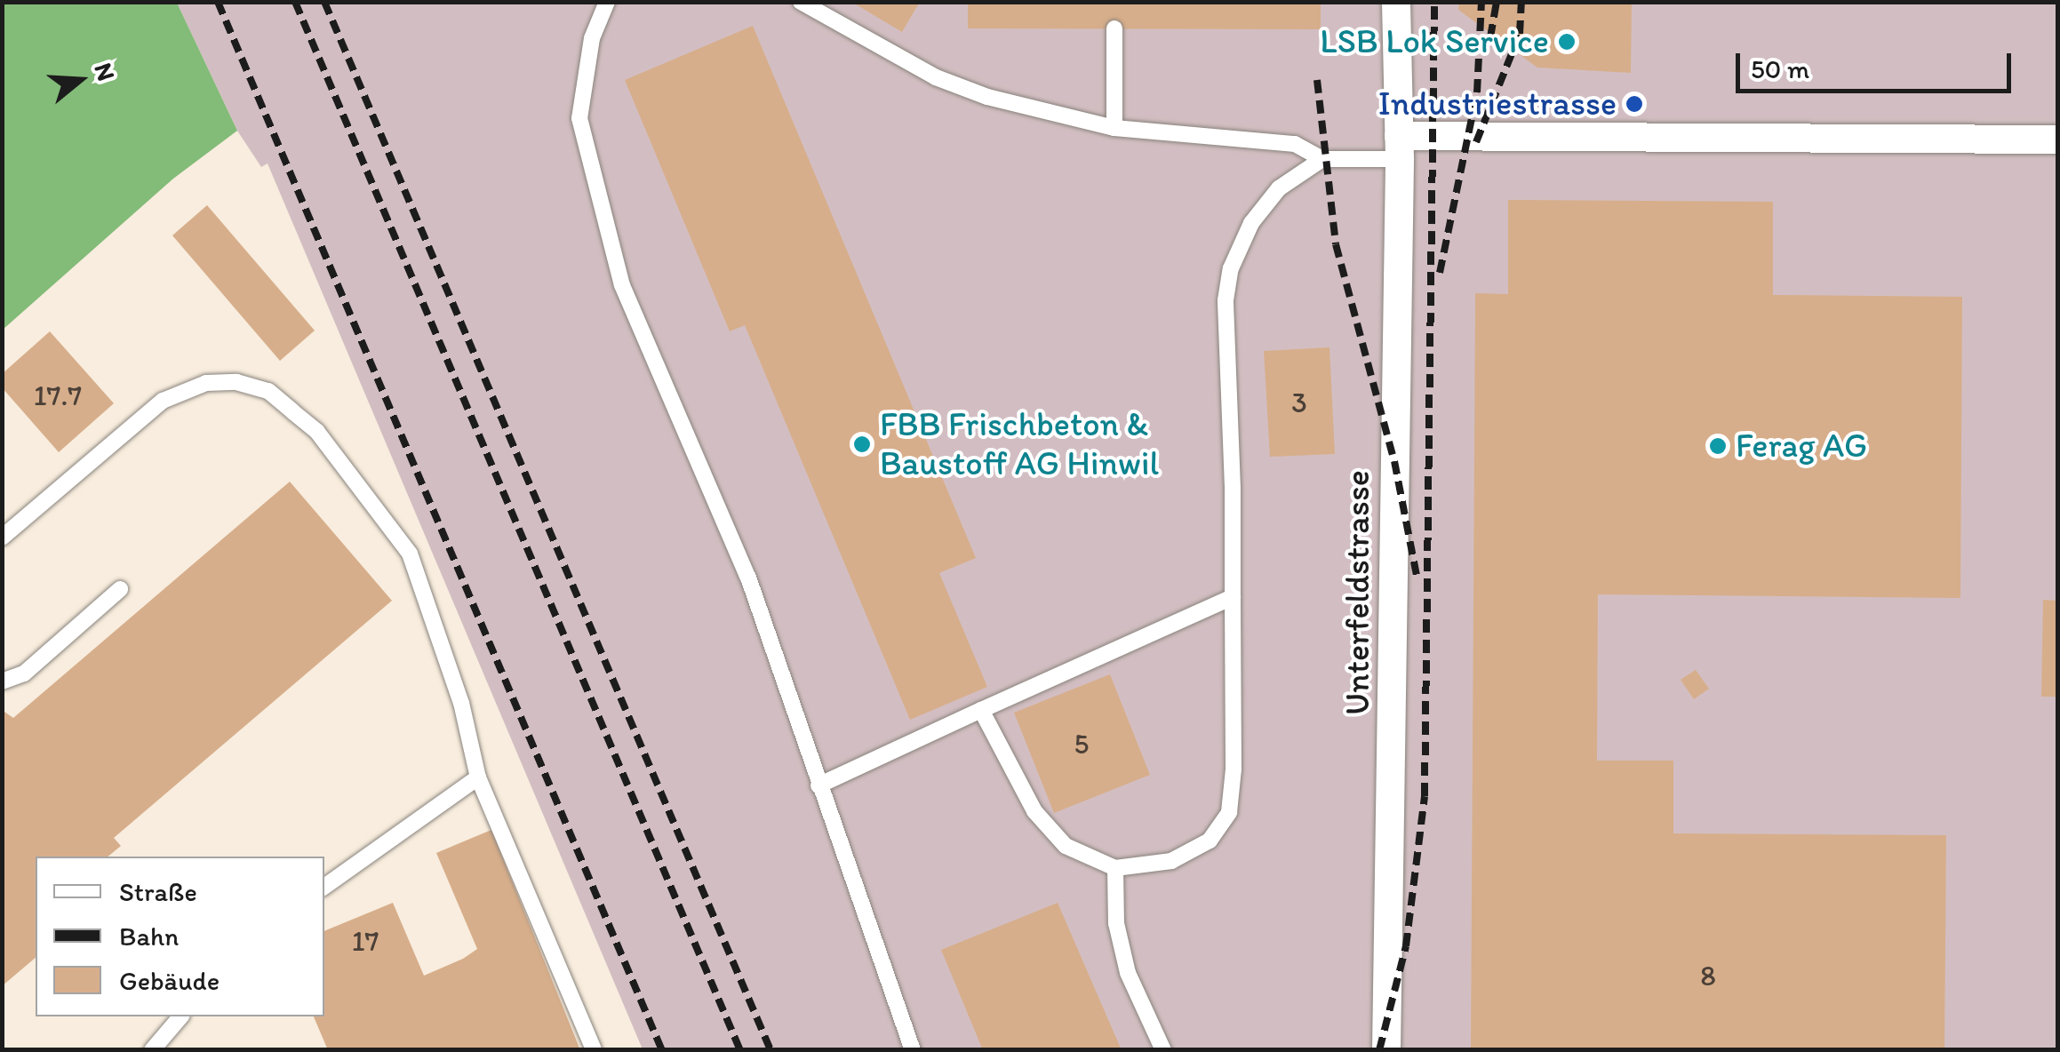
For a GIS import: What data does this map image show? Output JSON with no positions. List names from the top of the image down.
{
  "streets": {
    "street": ["Unterfeldstrasse"]
  },
  "places": [
    "LSB Lok Service",
    "Industriestrasse",
    "FBB Frischbeton & Baustoff AG Hinwil",
    "Ferag AG"
  ],
  "house_numbers": [
    "17.7",
    "3",
    "5",
    "17",
    "8"
  ],
  "legend": ["Straße", "Bahn", "Gebäude"],
  "scale_bar": "50 m",
  "north": "right"
}
